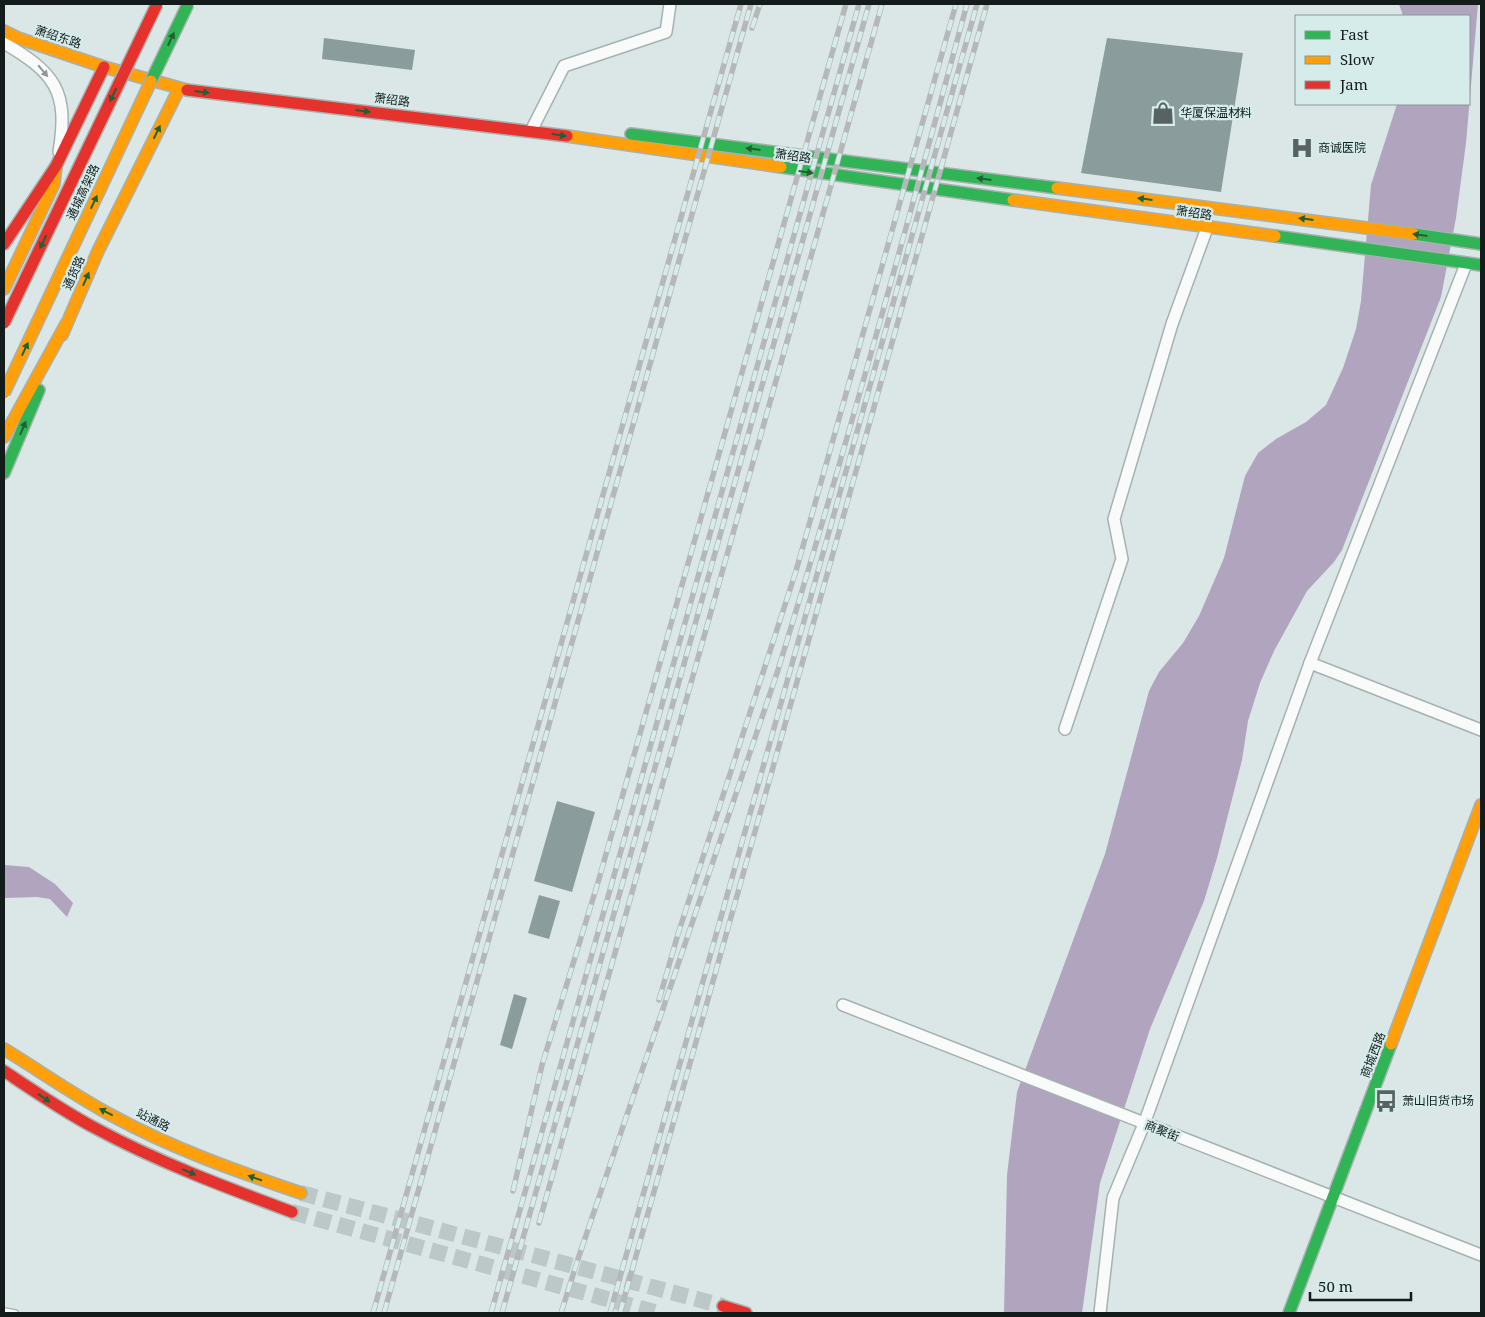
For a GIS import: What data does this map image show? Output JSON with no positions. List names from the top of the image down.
{
  "streets": {
    "main road": [
      "萧绍东路",
      "萧绍路",
      "通城高架路",
      "通货路",
      "商城西路",
      "站通路"
    ],
    "street": ["商聚街"]
  },
  "crossings": [
    ["萧绍东路", "萧绍路"],
    ["萧绍路", "通货路"],
    ["商城西路", "商聚街"]
  ],
  "places": {
    "shop": ["华厦保温材料"],
    "hospital": ["商诚医院"],
    "bus stop": ["萧山旧货市场"]
  },
  "legend": ["Fast", "Slow", "Jam"],
  "scale_bar": "50 m"
}
